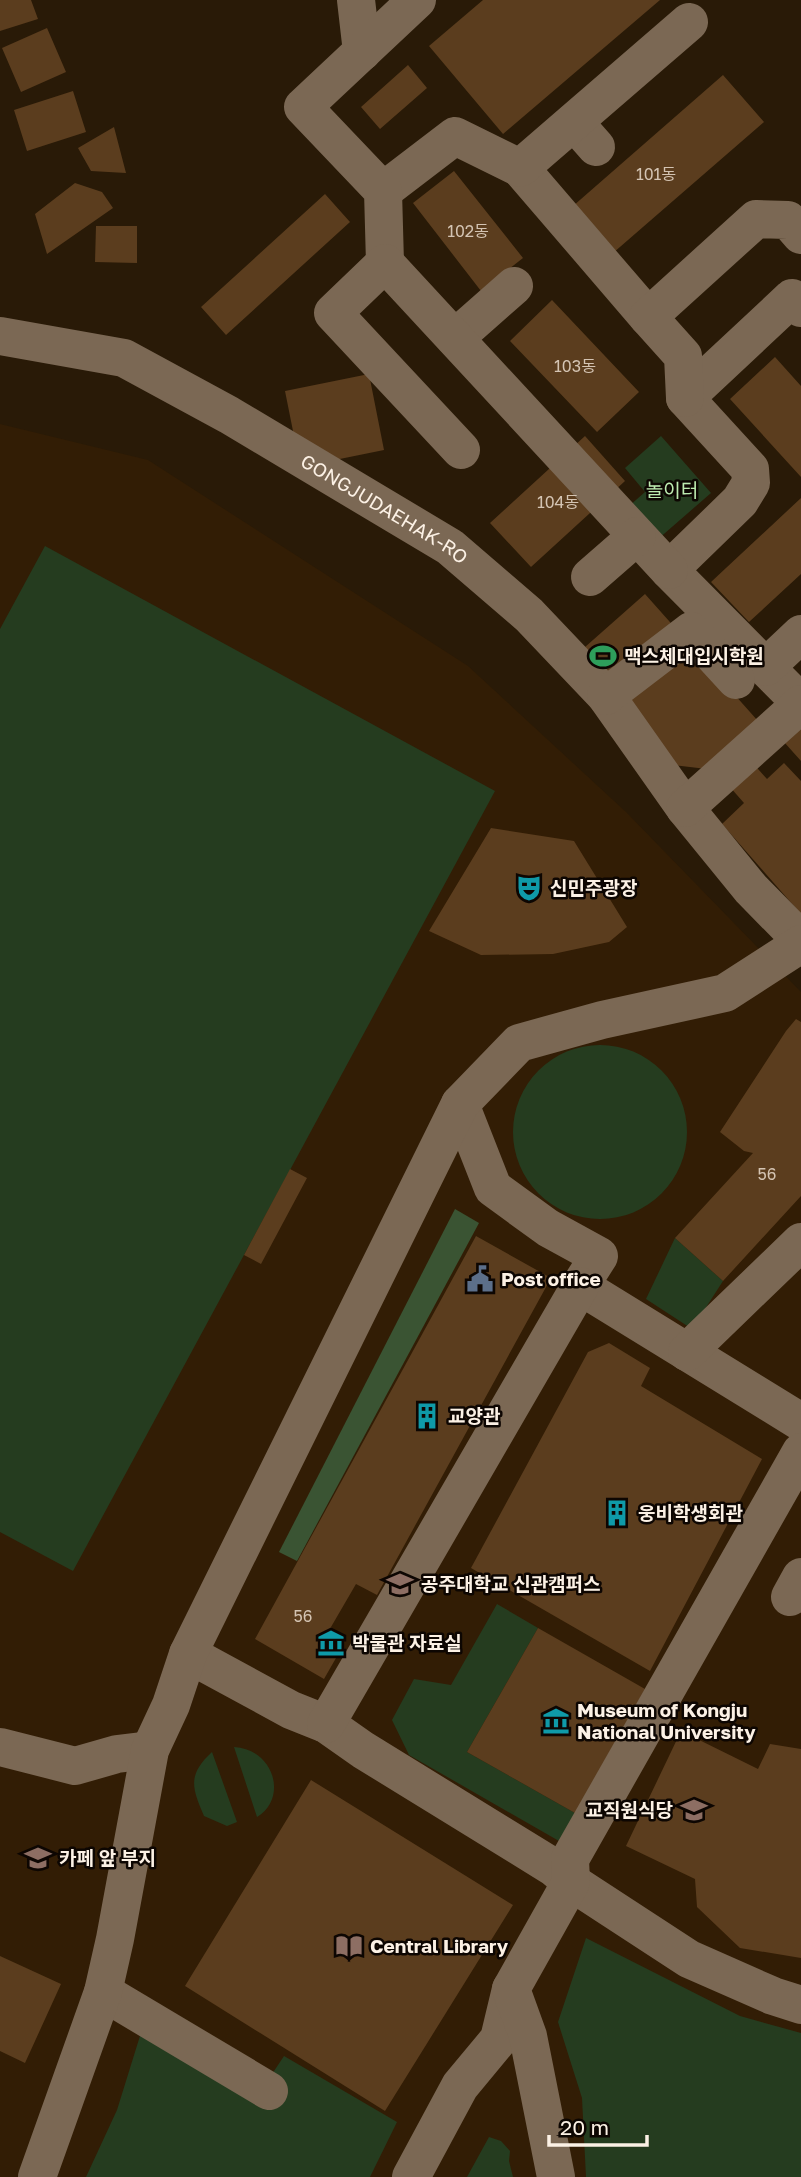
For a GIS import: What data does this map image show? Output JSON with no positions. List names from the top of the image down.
{
  "streets": {
    "street": ["GONGJUDAEHAK-RO"]
  },
  "parks": ["놀이터"],
  "places": {
    "sports": ["맥스체대입시학원"],
    "theatre": ["신민주광장"],
    "public building": ["Post office"],
    "building": ["교양관", "웅비학생회관"],
    "school or university": ["공주대학교 신관캠퍼스", "교직원식당", "카페 앞 부지"],
    "museum": ["박물관 자료실", "Museum of Kongju National University"],
    "library": ["Central Library"]
  },
  "house_numbers": [
    "101동",
    "102동",
    "103동",
    "104동",
    "56",
    "56"
  ],
  "scale_bar": "20 m"
}
